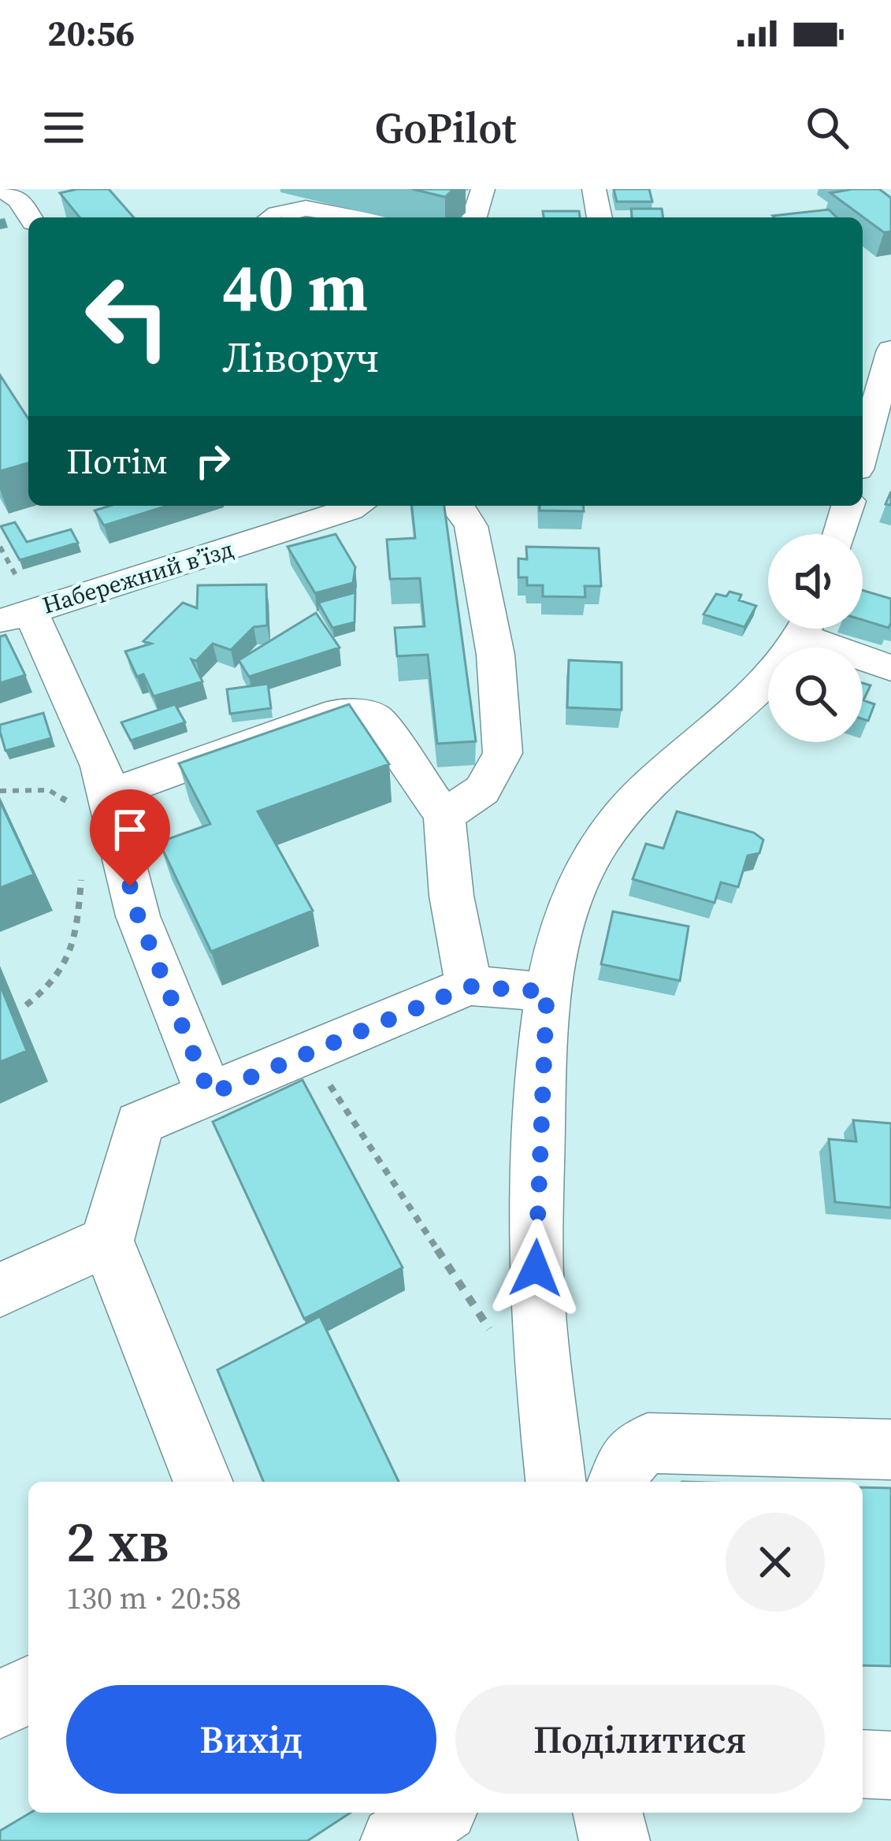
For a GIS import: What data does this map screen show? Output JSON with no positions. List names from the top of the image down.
{
  "streets": {
    "street": ["Набережний в’їзд"]
  },
  "page": {
    "status": "20:56",
    "header": "GoPilot",
    "turn": ["40 m", "Ліворуч"],
    "then": "Потім",
    "heading": ["2 хв", "130 m · 20:58"],
    "buttons": ["Вихід", "Поділитися"]
  }
}
